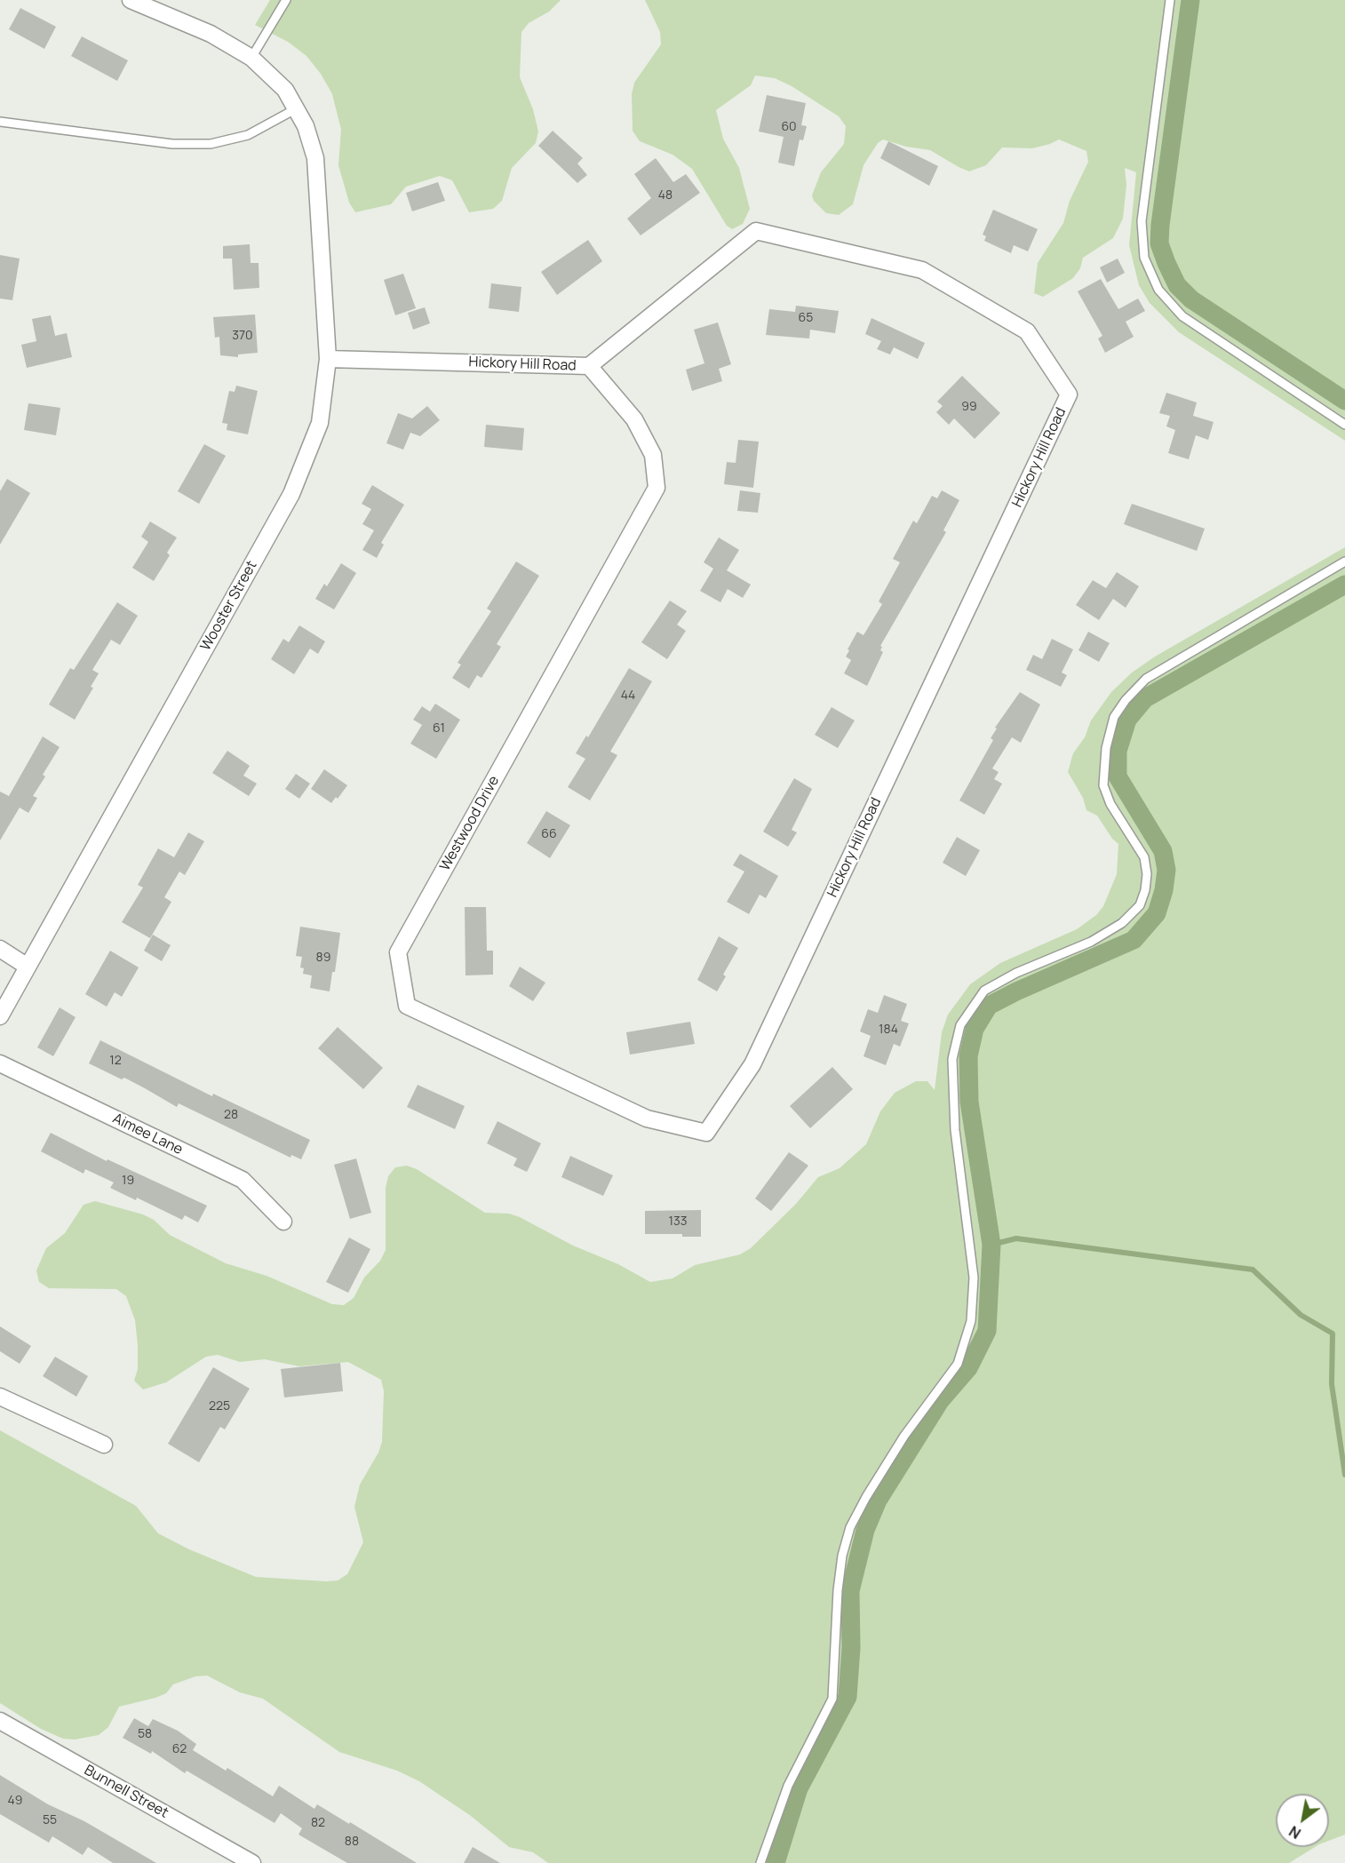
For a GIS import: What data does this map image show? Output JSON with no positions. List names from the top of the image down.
{
  "streets": {
    "street": [
      "Hickory Hill Road",
      "Wooster Street",
      "Westwood Drive",
      "Aimee Lane",
      "Bunnell Street"
    ]
  },
  "crossings": [
    ["Hickory Hill Road", "Wooster Street"],
    ["Hickory Hill Road", "Westwood Drive"]
  ],
  "house_numbers": [
    "60",
    "48",
    "65",
    "370",
    "99",
    "44",
    "61",
    "66",
    "89",
    "184",
    "12",
    "28",
    "19",
    "133",
    "225",
    "58",
    "62",
    "49",
    "55",
    "82",
    "88"
  ],
  "north": "bottom left"
}
